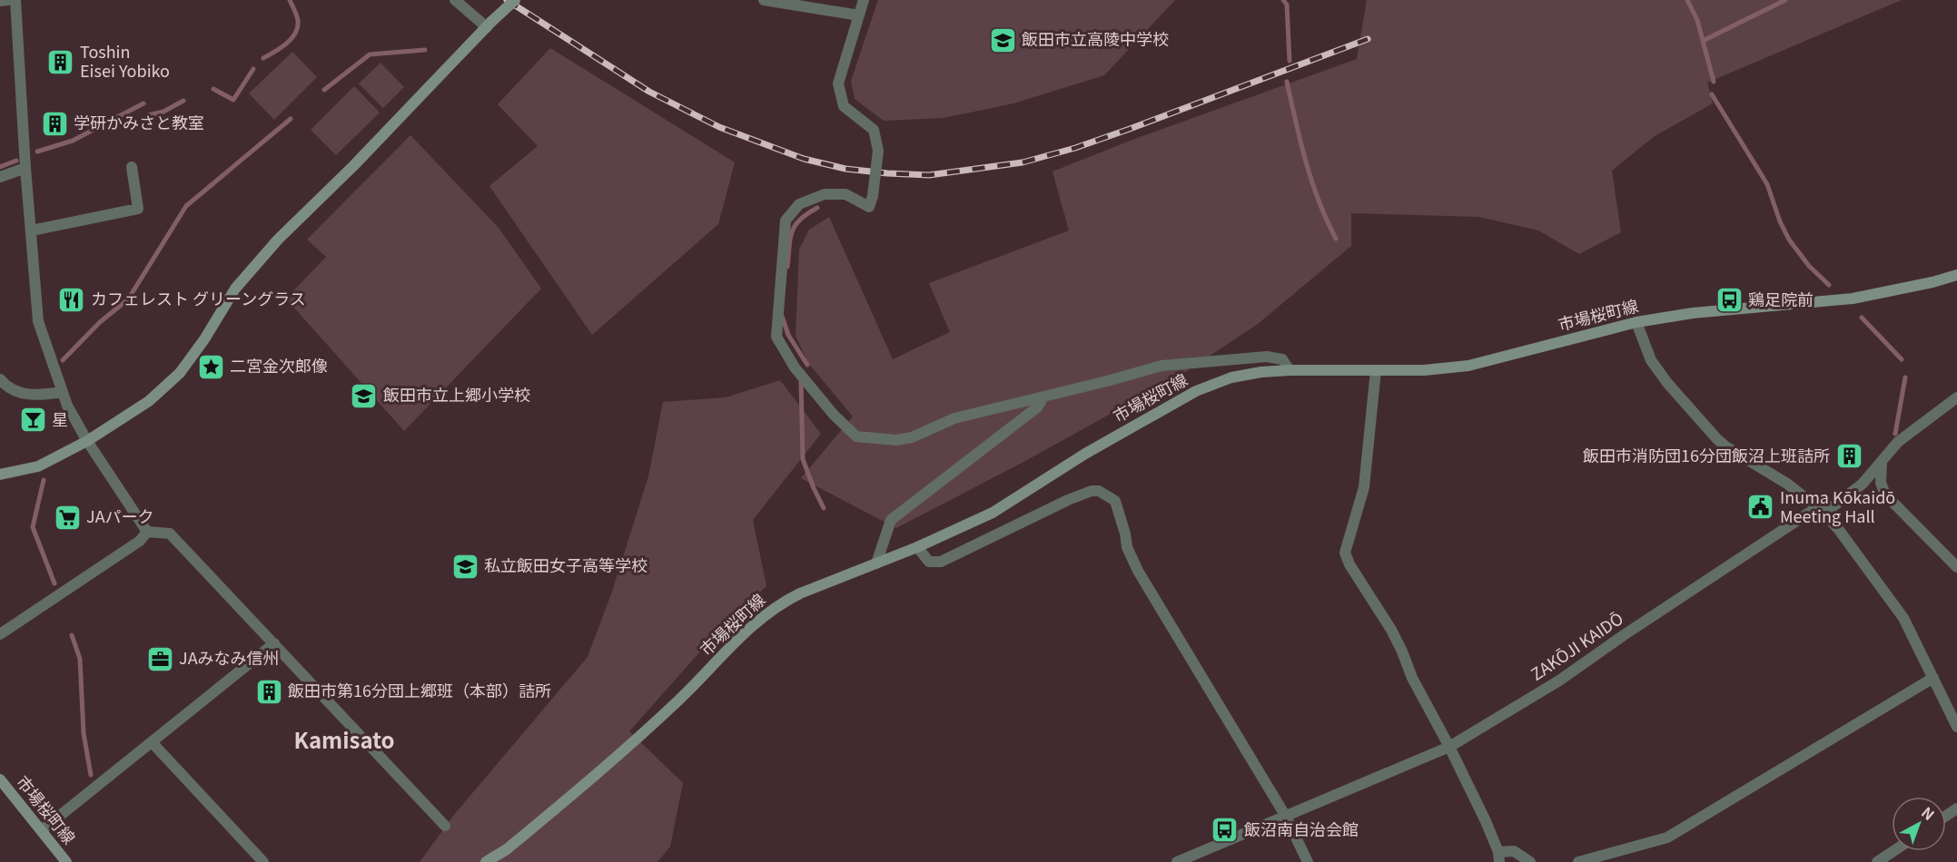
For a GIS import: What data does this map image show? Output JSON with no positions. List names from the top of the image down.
{
  "streets": {
    "main road": ["市場桜町線"],
    "street": ["ZAKŌJI KAIDŌ"]
  },
  "districts": ["Kamisato"],
  "places": {
    "school or university": ["飯田市立高陵中学校", "飯田市立上郷小学校", "私立飯田女子高等学校"],
    "building": [
      "Toshin Eisei Yobiko",
      "学研かみさと教室",
      "飯田市消防団16分団飯沼上班詰所",
      "飯田市第16分団上郷班（本部）詰所"
    ],
    "restaurant": ["カフェレスト グリーングラス"],
    "bus stop": ["鶏足院前", "飯沼南自治会館"],
    "place": ["二宮金次郎像"],
    "bar": ["星"],
    "public building": ["Inuma Kōkaidō Meeting Hall"],
    "supermarket": ["JAパーク"],
    "office": ["JAみなみ信州"]
  },
  "north": "top right"
}
